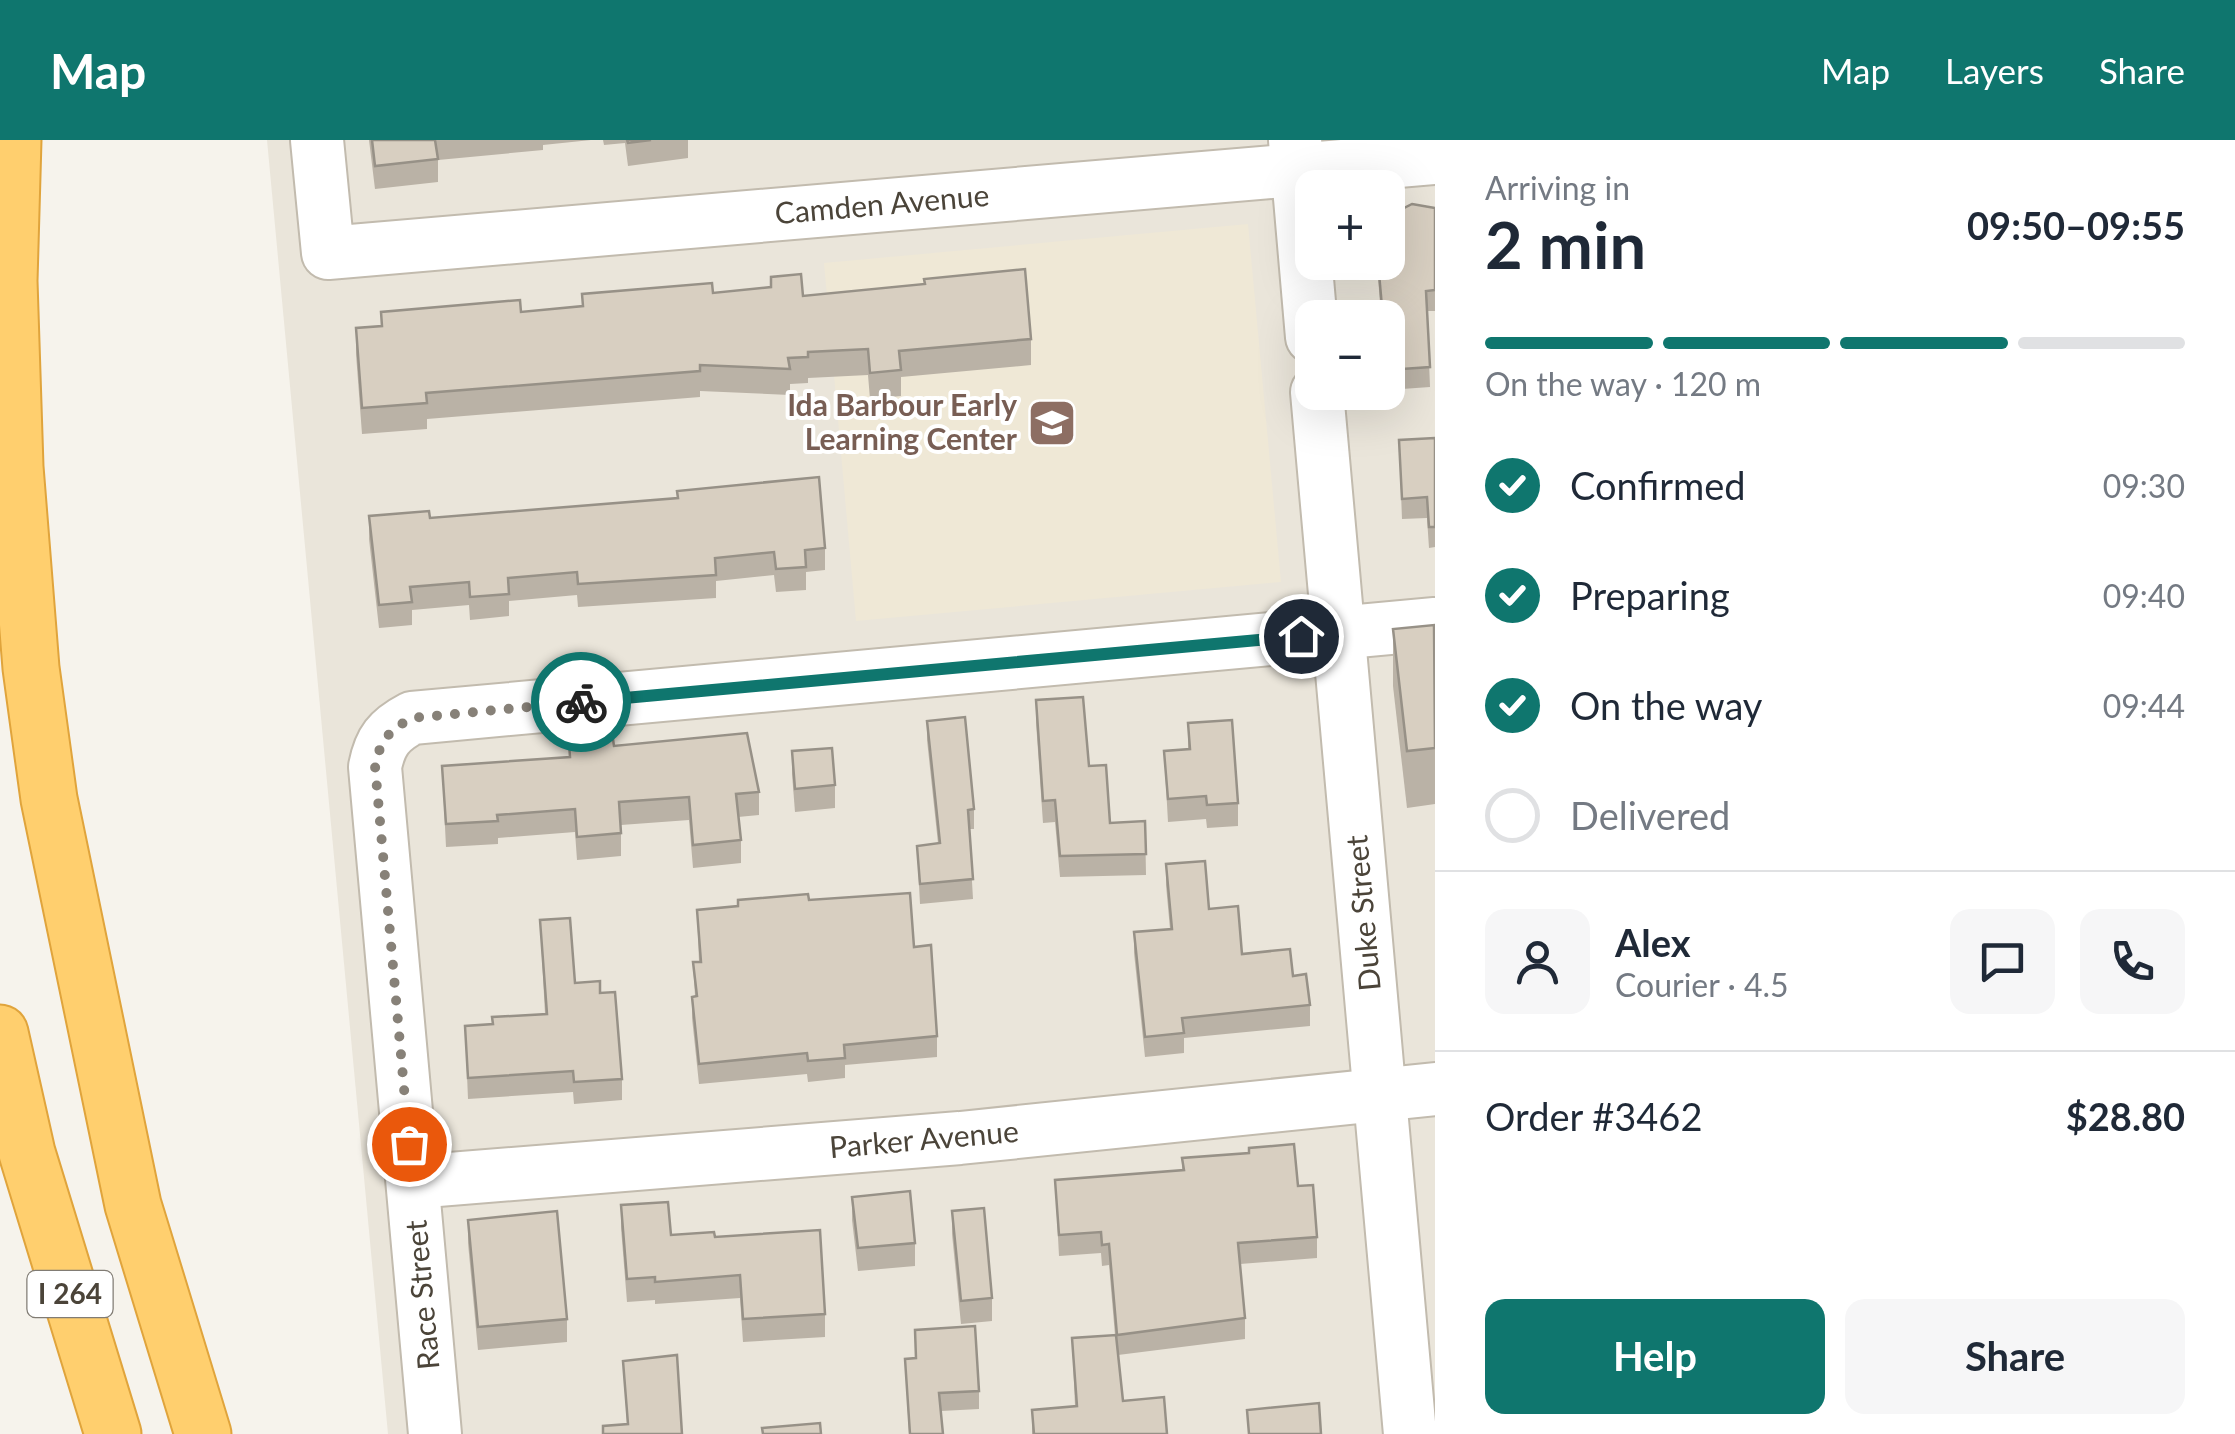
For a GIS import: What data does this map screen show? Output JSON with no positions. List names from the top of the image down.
{
  "streets": {
    "highway": ["I 264"],
    "street": [
      "Camden Avenue",
      "Duke Street",
      "Parker Avenue",
      "Race Street"
    ]
  },
  "crossings": [
    ["Duke Street", "Parker Avenue"],
    ["Duke Street", "Race Street"],
    ["Parker Avenue", "Race Street"]
  ],
  "places": {
    "school or university": ["Ida Barbour Early Learning Center"]
  },
  "page": {
    "header": "Map",
    "nav": ["Map", "Layers", "Share"],
    "heading": ["2 min", "Arriving in", "09:50–09:55"],
    "panel": [
      "Alex",
      "Courier · 4.5",
      "Order #3462",
      "$28.80"
    ],
    "map_buttons": ["+", "−"],
    "bar": "On the way · 120 m",
    "list": [
      ["Confirmed", "09:30"],
      ["Preparing", "09:40"],
      ["On the way", "09:44"],
      "Delivered"
    ],
    "buttons": ["Help", "Share"]
  }
}
